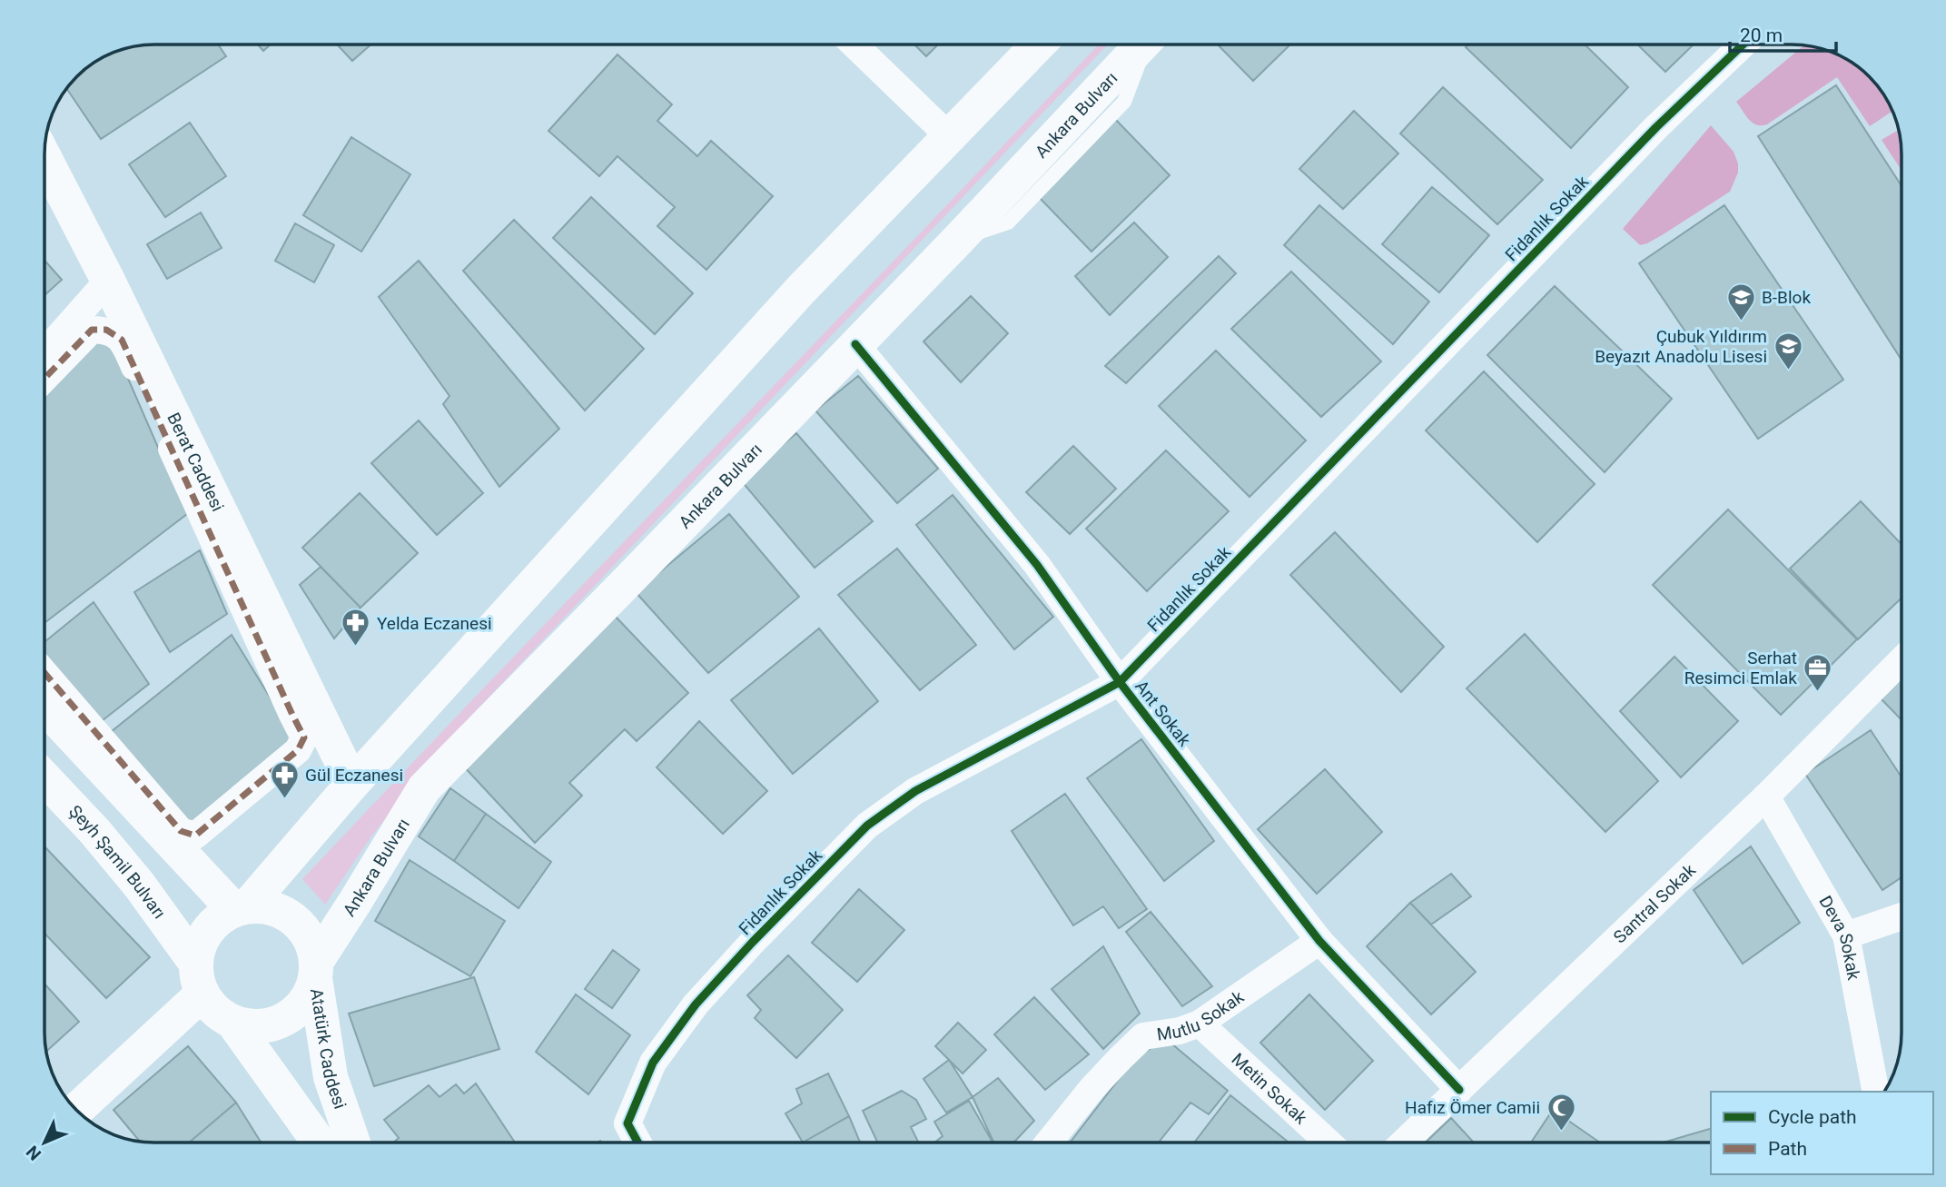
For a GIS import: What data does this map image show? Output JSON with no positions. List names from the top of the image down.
{
  "streets": {
    "main road": [
      "Ankara Bulvarı",
      "Berat Caddesi",
      "Şeyh Şamil Bulvarı",
      "Atatürk Caddesi"
    ],
    "street": [
      "Fidanlık Sokak",
      "Ant Sokak",
      "Santral Sokak",
      "Deva Sokak",
      "Mutlu Sokak",
      "Metin Sokak"
    ]
  },
  "crossings": [
    ["Ankara Bulvarı", "Ant Sokak"],
    ["Ankara Bulvarı", "Şeyh Şamil Bulvarı"],
    ["Ankara Bulvarı", "Atatürk Caddesi"],
    ["Fidanlık Sokak", "Ant Sokak"],
    ["Ant Sokak", "Santral Sokak"],
    ["Ant Sokak", "Mutlu Sokak"],
    ["Şeyh Şamil Bulvarı", "Atatürk Caddesi"],
    ["Santral Sokak", "Deva Sokak"],
    ["Mutlu Sokak", "Metin Sokak"]
  ],
  "places": {
    "school or university": ["B-Blok", "Çubuk Yıldırım Beyazıt Anadolu Lisesi"],
    "pharmacy": ["Yelda Eczanesi", "Gül Eczanesi"],
    "office": ["Serhat Resimci Emlak"],
    "mosque": ["Hafız Ömer Camii"]
  },
  "legend": ["Cycle path", "Path"],
  "scale_bar": "20 m",
  "north": "bottom left"
}
